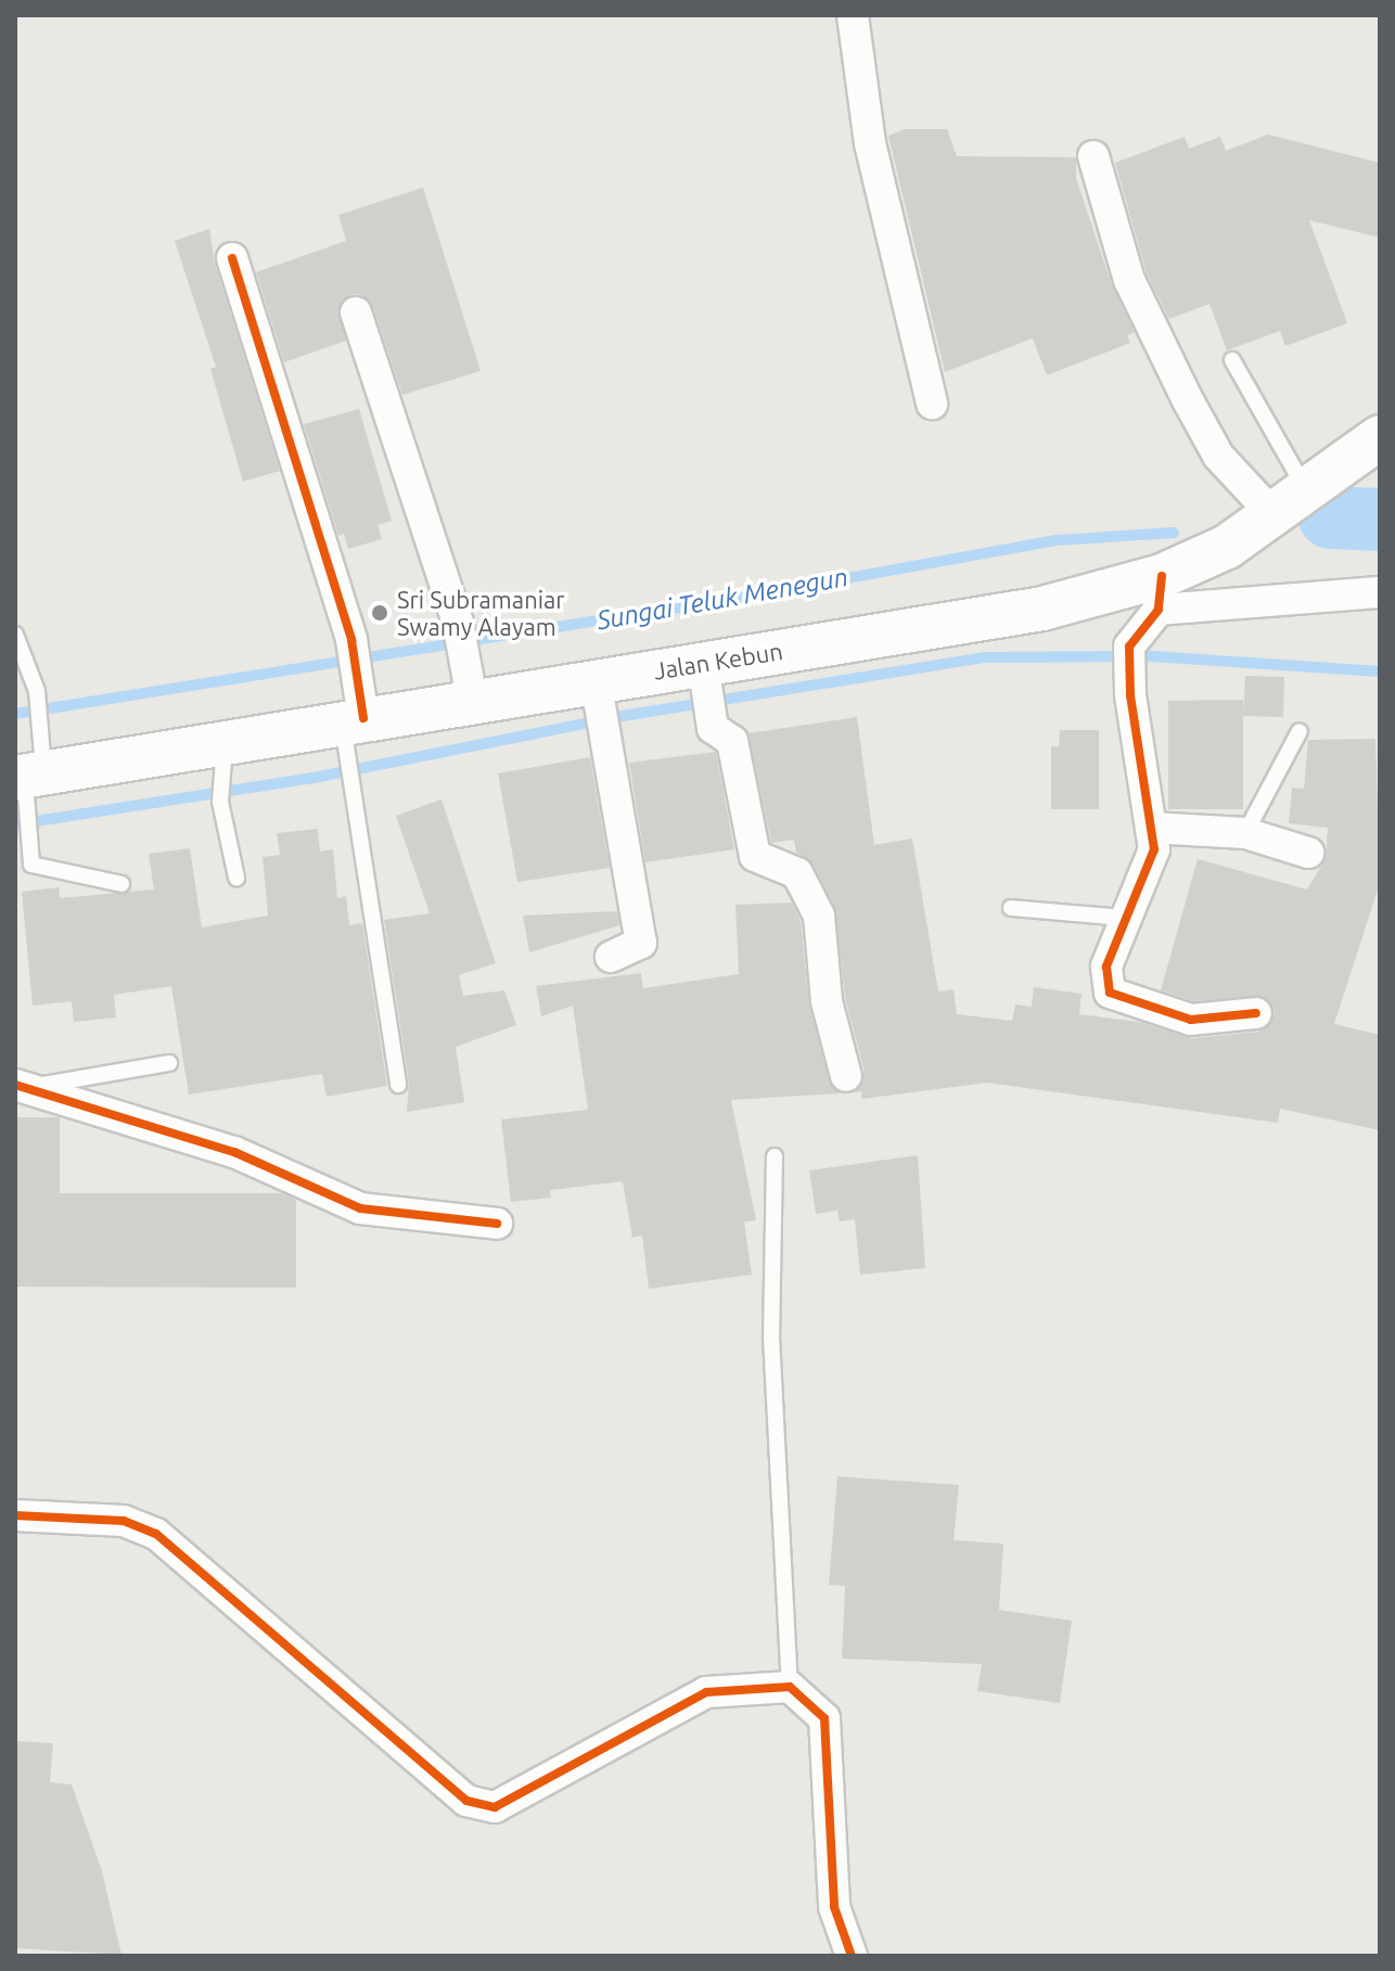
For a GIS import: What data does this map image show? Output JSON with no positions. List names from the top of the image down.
{
  "streets": {
    "main road": ["Jalan Kebun"]
  },
  "water": ["Sungai Teluk Menegun"],
  "places": ["Sri Subramaniar Swamy Alayam"]
}
